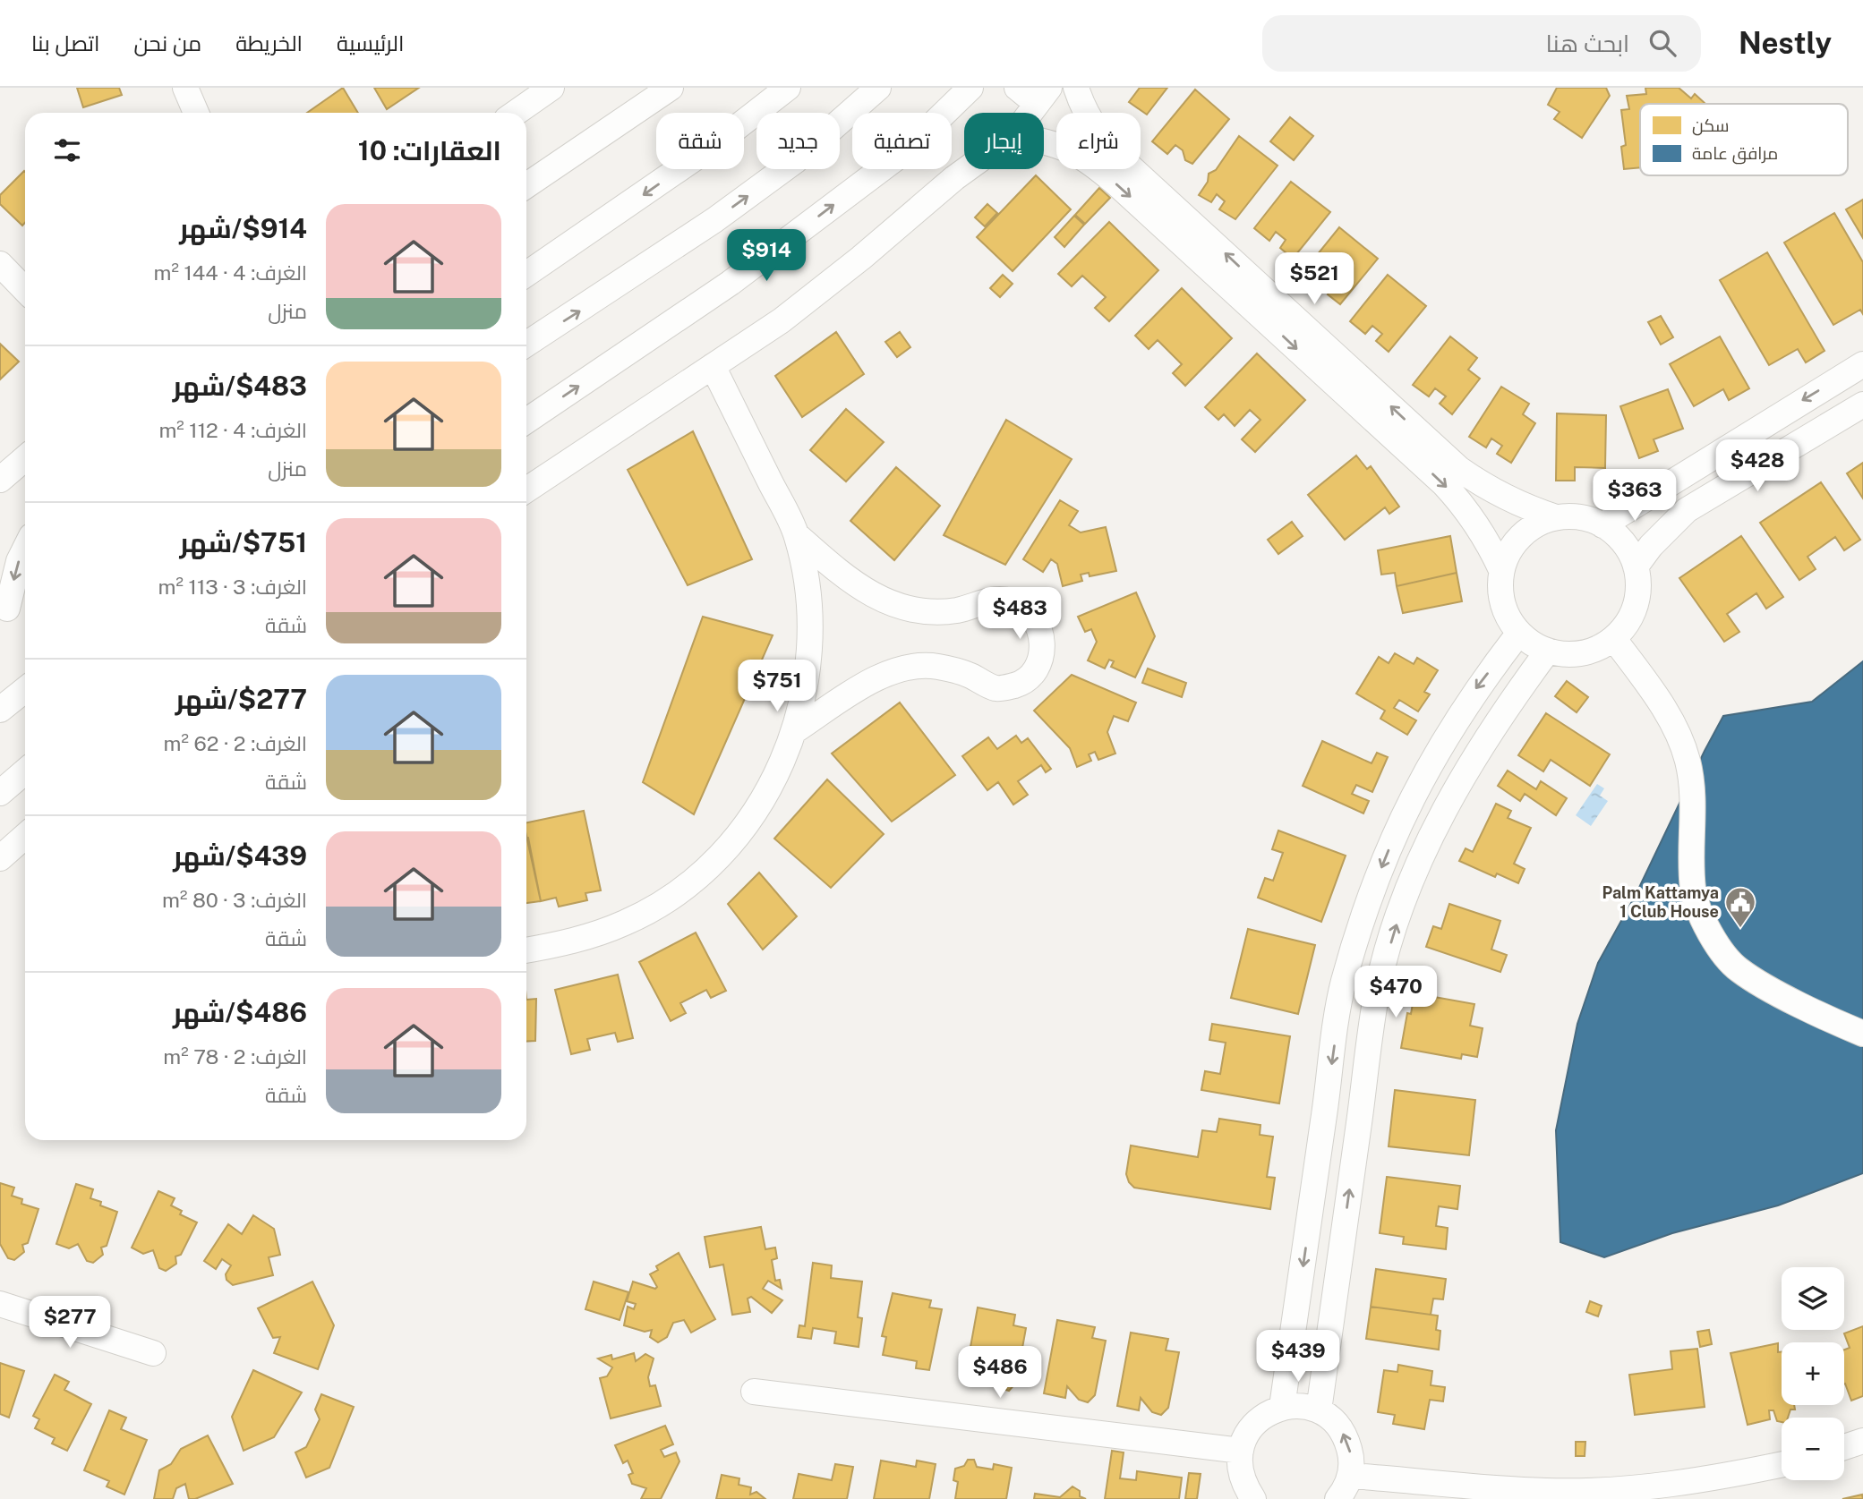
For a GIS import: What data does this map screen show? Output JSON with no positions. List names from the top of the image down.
{
  "places": {
    "public building": ["Palm Kattamya 1 Club House"]
  },
  "legend": ["سكن", "مرافق عامة"],
  "page": {
    "header": "Nestly",
    "search": "ابحث هنا",
    "nav": [
      "الرئيسية",
      "الخريطة",
      "من نحن",
      "اتصل بنا"
    ],
    "chip": [
      "شراء",
      "إيجار",
      "تصفية",
      "جديد",
      "شقة"
    ],
    "heading": "العقارات: 10",
    "list": [
      {
        "name": "$914/شهر",
        "note": "الغرف: 4 · 144 m² · منزل"
      },
      {
        "name": "$483/شهر",
        "note": "الغرف: 4 · 112 m² · منزل"
      },
      {
        "name": "$751/شهر",
        "note": "الغرف: 3 · 113 m² · شقة"
      },
      {
        "name": "$277/شهر",
        "note": "الغرف: 2 · 62 m² · شقة"
      },
      {
        "name": "$439/شهر",
        "note": "الغرف: 3 · 80 m² · شقة"
      },
      {
        "name": "$486/شهر",
        "note": "الغرف: 2 · 78 m² · شقة"
      }
    ],
    "price": [
      "$914",
      "$521",
      "$428",
      "$363",
      "$483",
      "$751",
      "$470",
      "$277",
      "$439",
      "$486"
    ],
    "map_buttons": ["+", "−"]
  }
}
